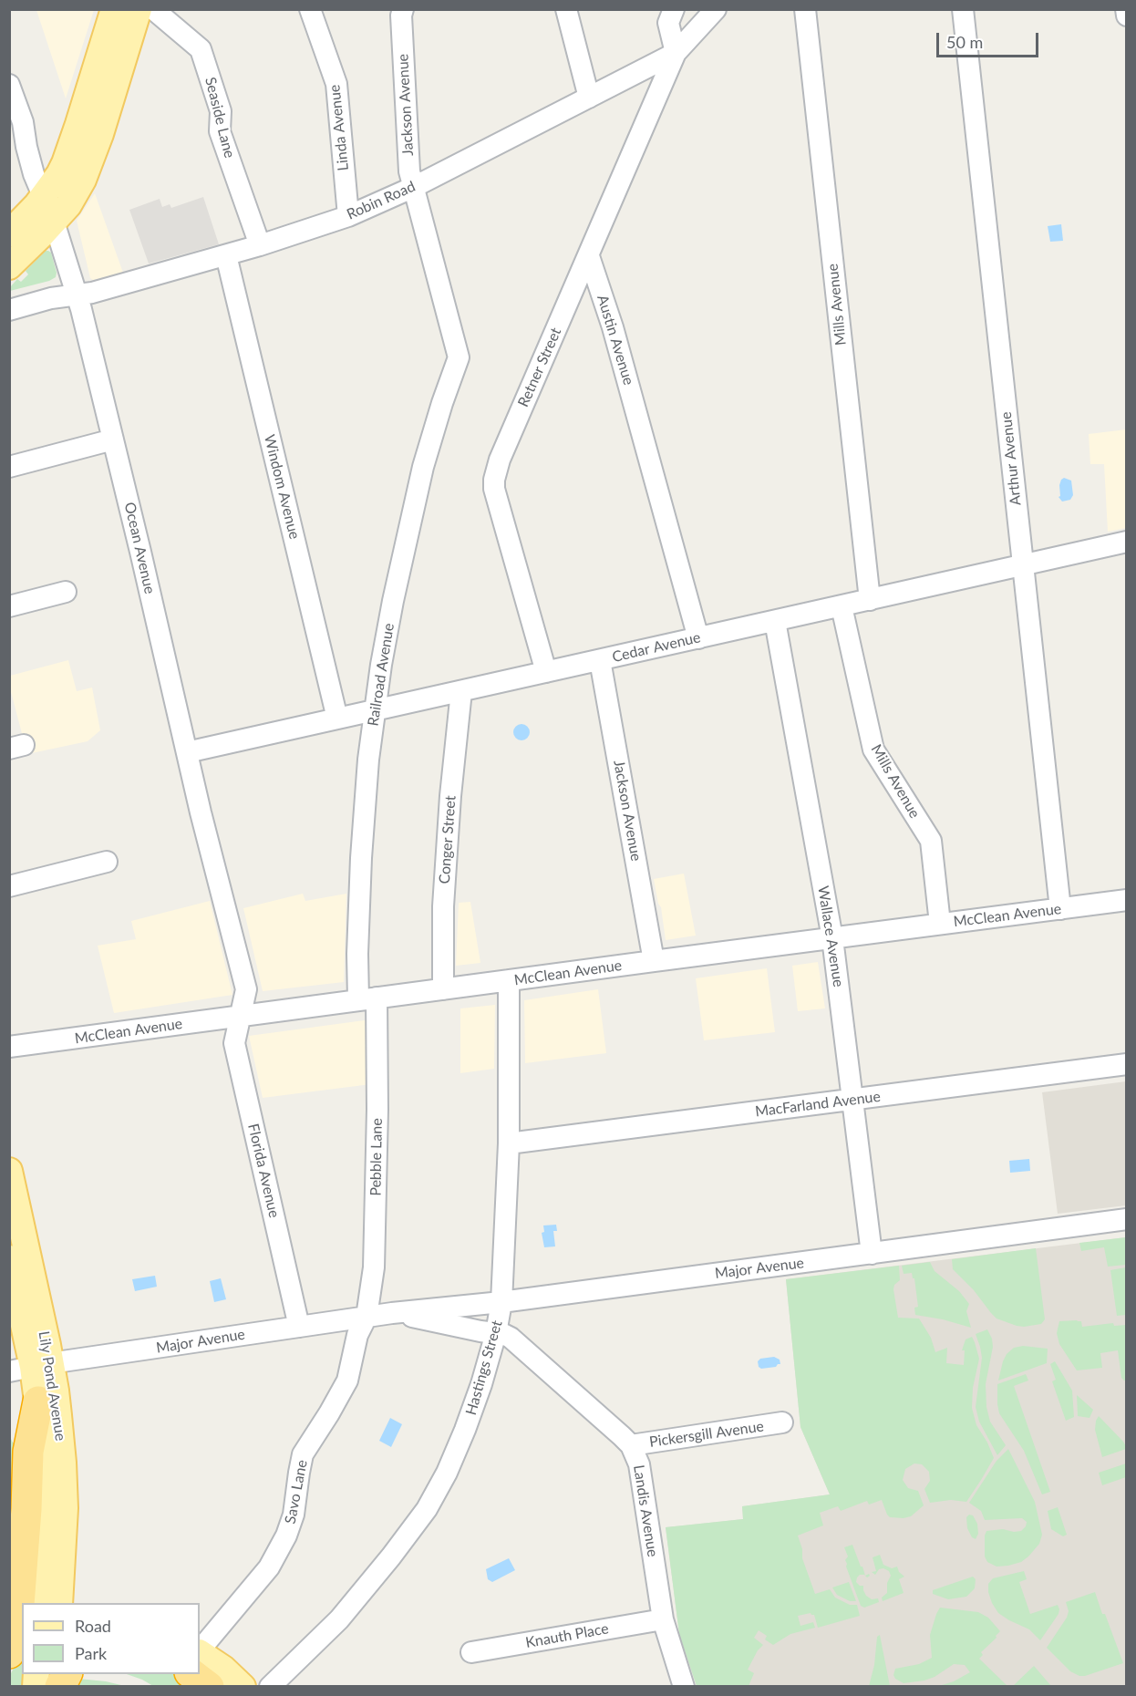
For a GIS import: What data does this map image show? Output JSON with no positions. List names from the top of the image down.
{
  "streets": {
    "main road": ["Lily Pond Avenue"],
    "street": [
      "Jackson Avenue",
      "Seaside Lane",
      "Linda Avenue",
      "Robin Road",
      "Mills Avenue",
      "Austin Avenue",
      "Retner Street",
      "Arthur Avenue",
      "Windom Avenue",
      "Ocean Avenue",
      "Cedar Avenue",
      "Railroad Avenue",
      "Conger Street",
      "McClean Avenue",
      "Wallace Avenue",
      "MacFarland Avenue",
      "Pebble Lane",
      "Florida Avenue",
      "Major Avenue",
      "Hastings Street",
      "Pickersgill Avenue",
      "Savo Lane",
      "Landis Avenue",
      "Knauth Place"
    ]
  },
  "crossings": [
    ["Jackson Avenue", "Robin Road"],
    ["Jackson Avenue", "Cedar Avenue"],
    ["Jackson Avenue", "Railroad Avenue"],
    ["Jackson Avenue", "McClean Avenue"],
    ["Seaside Lane", "Robin Road"],
    ["Linda Avenue", "Robin Road"],
    ["Robin Road", "Windom Avenue"],
    ["Robin Road", "Ocean Avenue"],
    ["Mills Avenue", "Cedar Avenue"],
    ["Mills Avenue", "McClean Avenue"],
    ["Austin Avenue", "Retner Street"],
    ["Austin Avenue", "Cedar Avenue"],
    ["Retner Street", "Cedar Avenue"],
    ["Arthur Avenue", "Cedar Avenue"],
    ["Arthur Avenue", "McClean Avenue"],
    ["Windom Avenue", "Cedar Avenue"],
    ["Ocean Avenue", "Cedar Avenue"],
    ["Ocean Avenue", "McClean Avenue"],
    ["Ocean Avenue", "Florida Avenue"],
    ["Cedar Avenue", "Railroad Avenue"],
    ["Cedar Avenue", "Conger Street"],
    ["Cedar Avenue", "Wallace Avenue"],
    ["Railroad Avenue", "McClean Avenue"],
    ["Railroad Avenue", "Pebble Lane"],
    ["Conger Street", "McClean Avenue"],
    ["McClean Avenue", "Wallace Avenue"],
    ["McClean Avenue", "Pebble Lane"],
    ["McClean Avenue", "Florida Avenue"],
    ["McClean Avenue", "Hastings Street"],
    ["Wallace Avenue", "MacFarland Avenue"],
    ["Wallace Avenue", "Major Avenue"],
    ["MacFarland Avenue", "Hastings Street"],
    ["Pebble Lane", "Major Avenue"],
    ["Pebble Lane", "Savo Lane"],
    ["Florida Avenue", "Major Avenue"],
    ["Major Avenue", "Hastings Street"],
    ["Major Avenue", "Lily Pond Avenue"],
    ["Major Avenue", "Savo Lane"],
    ["Major Avenue", "Landis Avenue"],
    ["Hastings Street", "Landis Avenue"],
    ["Pickersgill Avenue", "Landis Avenue"],
    ["Landis Avenue", "Knauth Place"]
  ],
  "legend": ["Road", "Park"],
  "scale_bar": "50 m"
}
